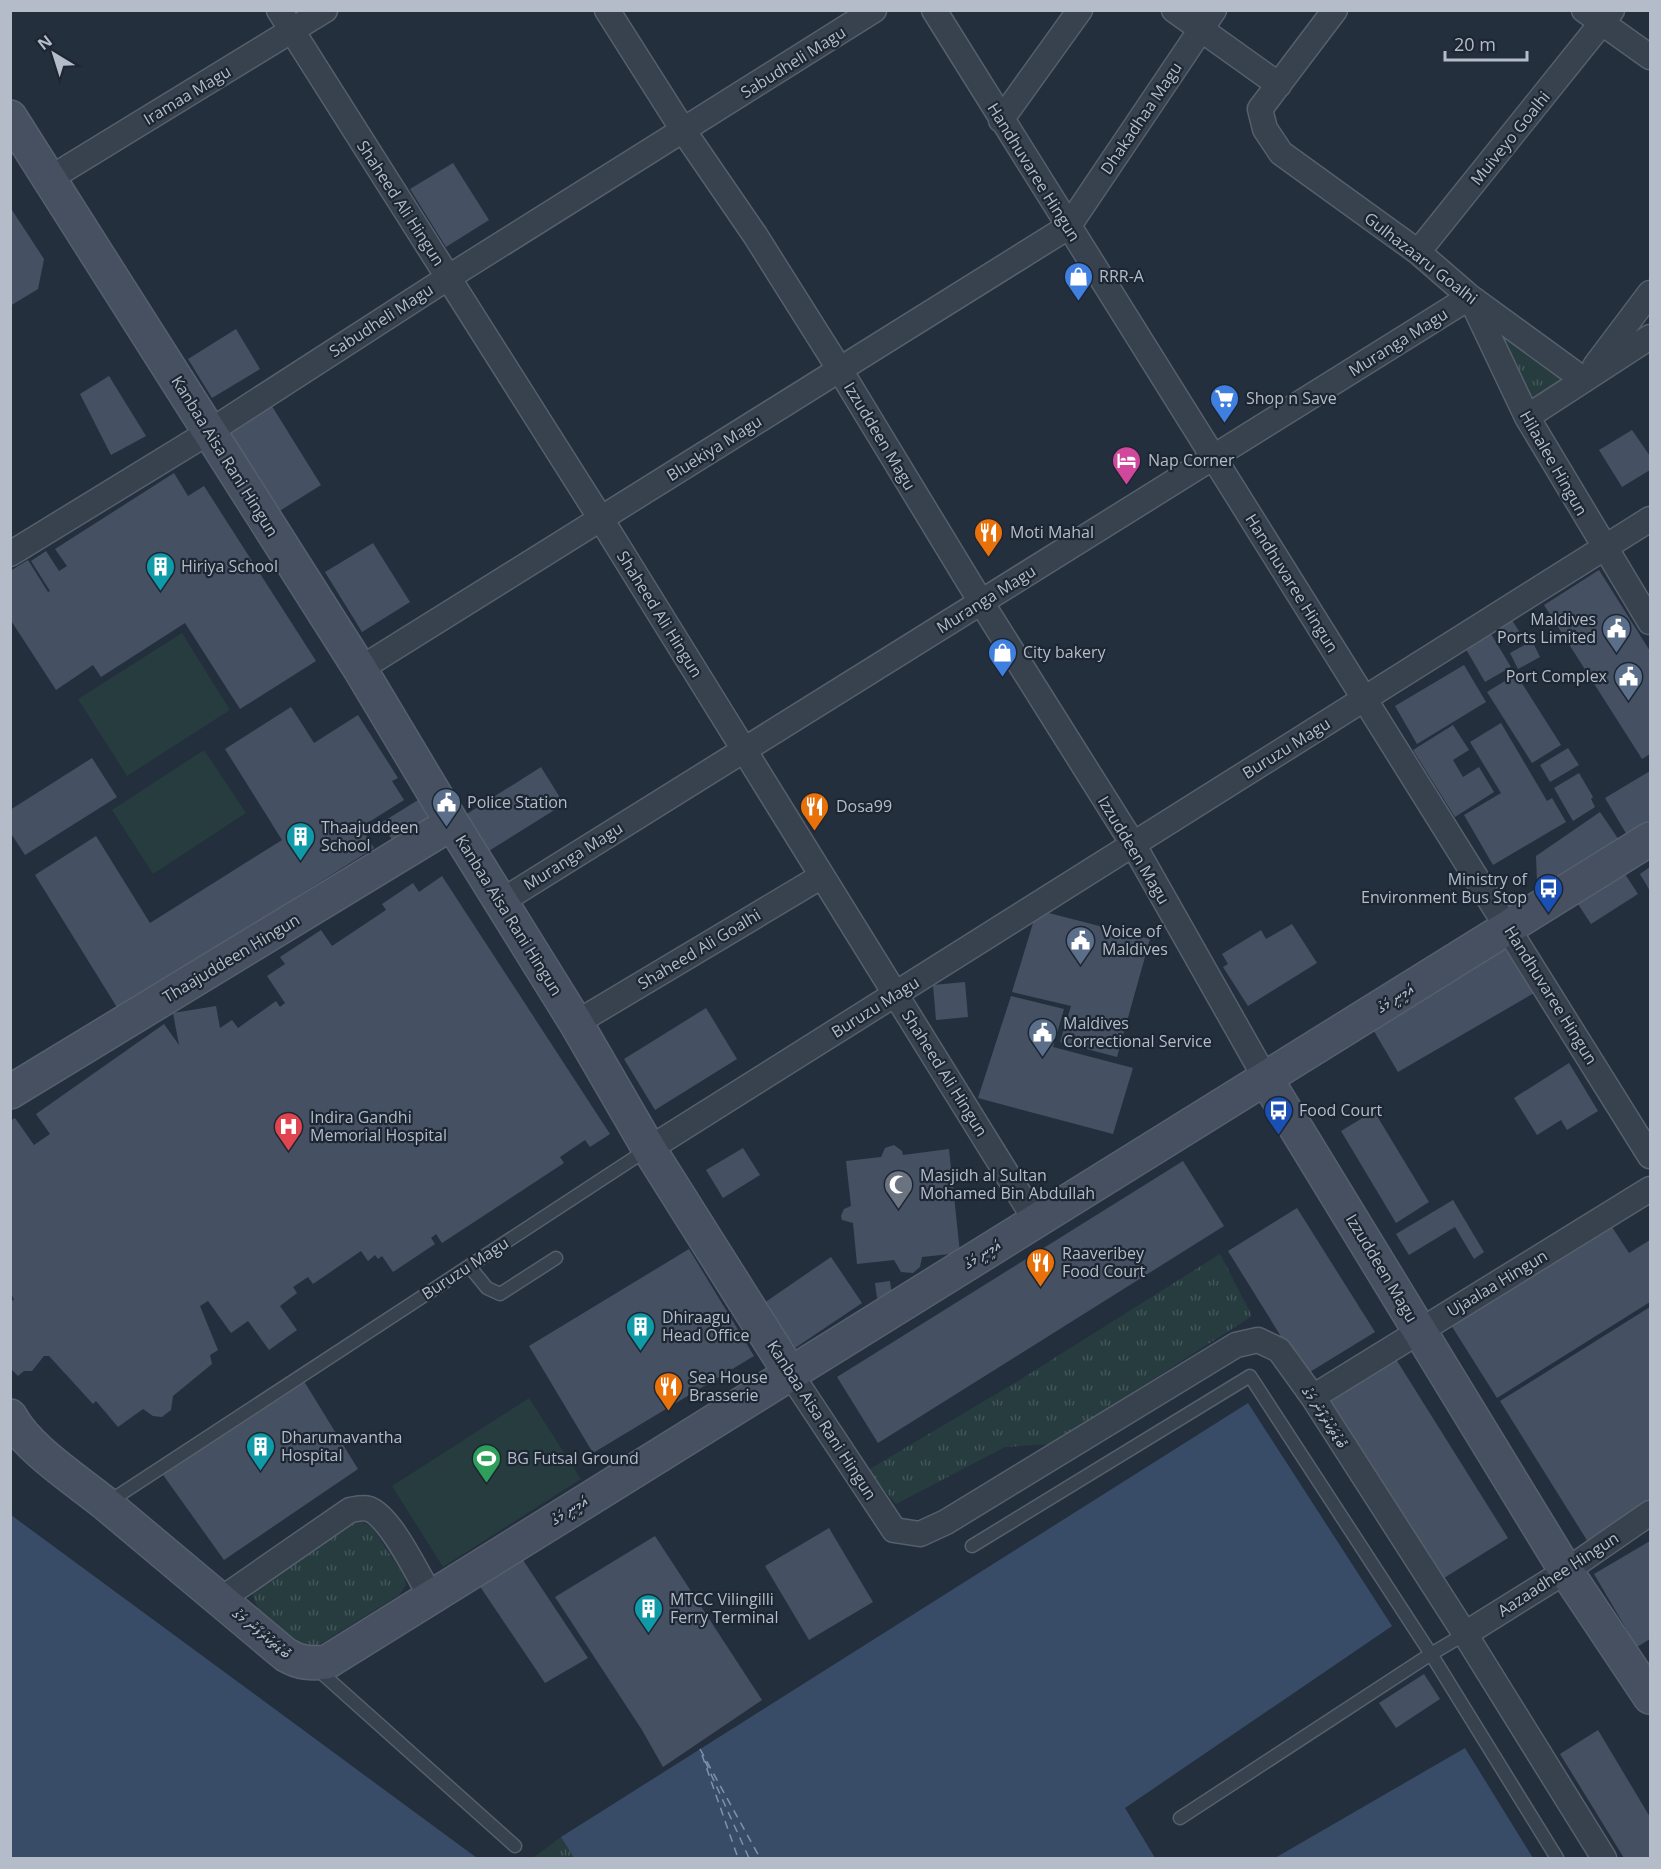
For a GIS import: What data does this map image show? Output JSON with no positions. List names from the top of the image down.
{
  "streets": {
    "main road": [
      "Izzuddeen Magu",
      "Kanbaa Aisa Rani Hingun",
      "Thaajuddeen Hingun",
      "އަމީނީ މަގު",
      "ބޮޑުތަކުރުފާނު މަގު"
    ],
    "street": [
      "Sabudheli Magu",
      "Iramaa Magu",
      "Dhakadhaa Magu",
      "Muiveyo Goalhi",
      "Handhuvaree Hingun",
      "Shaheed Ali Hingun",
      "Gulhazaaru Goalhi",
      "Muranga Magu",
      "Bluekiya Magu",
      "Hilaalee Hingun",
      "Buruzu Magu",
      "Shaheed Ali Goalhi",
      "Ujaalaa Hingun",
      "Aazaadhee Hingun"
    ]
  },
  "crossings": [
    ["Sabudheli Magu", "Shaheed Ali Hingun"],
    ["Sabudheli Magu", "Izzuddeen Magu"],
    ["Sabudheli Magu", "Kanbaa Aisa Rani Hingun"],
    ["Iramaa Magu", "Shaheed Ali Hingun"],
    ["Iramaa Magu", "Kanbaa Aisa Rani Hingun"],
    ["Dhakadhaa Magu", "Handhuvaree Hingun"],
    ["Dhakadhaa Magu", "Bluekiya Magu"],
    ["Muiveyo Goalhi", "Gulhazaaru Goalhi"],
    ["Handhuvaree Hingun", "Muranga Magu"],
    ["Handhuvaree Hingun", "Bluekiya Magu"],
    ["Handhuvaree Hingun", "Buruzu Magu"],
    ["Handhuvaree Hingun", "އަމީނީ މަގު"],
    ["Shaheed Ali Hingun", "Muranga Magu"],
    ["Shaheed Ali Hingun", "Bluekiya Magu"],
    ["Shaheed Ali Hingun", "Buruzu Magu"],
    ["Shaheed Ali Hingun", "Shaheed Ali Goalhi"],
    ["Shaheed Ali Hingun", "އަމީނީ މަގު"],
    ["Gulhazaaru Goalhi", "Muranga Magu"],
    ["Gulhazaaru Goalhi", "Hilaalee Hingun"],
    ["Muranga Magu", "Izzuddeen Magu"],
    ["Muranga Magu", "Kanbaa Aisa Rani Hingun"],
    ["Muranga Magu", "Hilaalee Hingun"],
    ["Izzuddeen Magu", "Bluekiya Magu"],
    ["Izzuddeen Magu", "Buruzu Magu"],
    ["Izzuddeen Magu", "އަމީނީ މަގު"],
    ["Izzuddeen Magu", "Ujaalaa Hingun"],
    ["Izzuddeen Magu", "Aazaadhee Hingun"],
    ["Bluekiya Magu", "Kanbaa Aisa Rani Hingun"],
    ["Kanbaa Aisa Rani Hingun", "Buruzu Magu"],
    ["Kanbaa Aisa Rani Hingun", "Shaheed Ali Goalhi"],
    ["Kanbaa Aisa Rani Hingun", "Thaajuddeen Hingun"],
    ["Kanbaa Aisa Rani Hingun", "އަމީނީ މަގު"],
    ["Kanbaa Aisa Rani Hingun", "ބޮޑުތަކުރުފާނު މަގު"],
    ["Hilaalee Hingun", "Buruzu Magu"],
    ["Buruzu Magu", "ބޮޑުތަކުރުފާނު މަގު"],
    ["އަމީނީ މަގު", "ބޮޑުތަކުރުފާނު މަގު"],
    ["Ujaalaa Hingun", "ބޮޑުތަކުރުފާނު މަގު"],
    ["ބޮޑުތަކުރުފާނު މަގު", "Aazaadhee Hingun"]
  ],
  "places": {
    "shop": ["RRR-A", "City bakery"],
    "supermarket": ["Shop n Save"],
    "hotel": ["Nap Corner"],
    "restaurant": [
      "Moti Mahal",
      "Dosa99",
      "Raaveribey Food Court",
      "Sea House Brasserie"
    ],
    "building": [
      "Hiriya School",
      "Thaajuddeen School",
      "Dhiraagu Head Office",
      "Dharumavantha Hospital",
      "MTCC Vilingilli Ferry Terminal"
    ],
    "public building": [
      "Maldives Ports Limited",
      "Port Complex",
      "Police Station",
      "Voice of Maldives",
      "Maldives Correctional Service"
    ],
    "bus stop": ["Ministry of Environment Bus Stop", "Food Court"],
    "hospital": ["Indira Gandhi Memorial Hospital"],
    "mosque": ["Masjidh al Sultan Mohamed Bin Abdullah"],
    "sports": ["BG Futsal Ground"]
  },
  "scale_bar": "20 m",
  "north": "top left"
}
